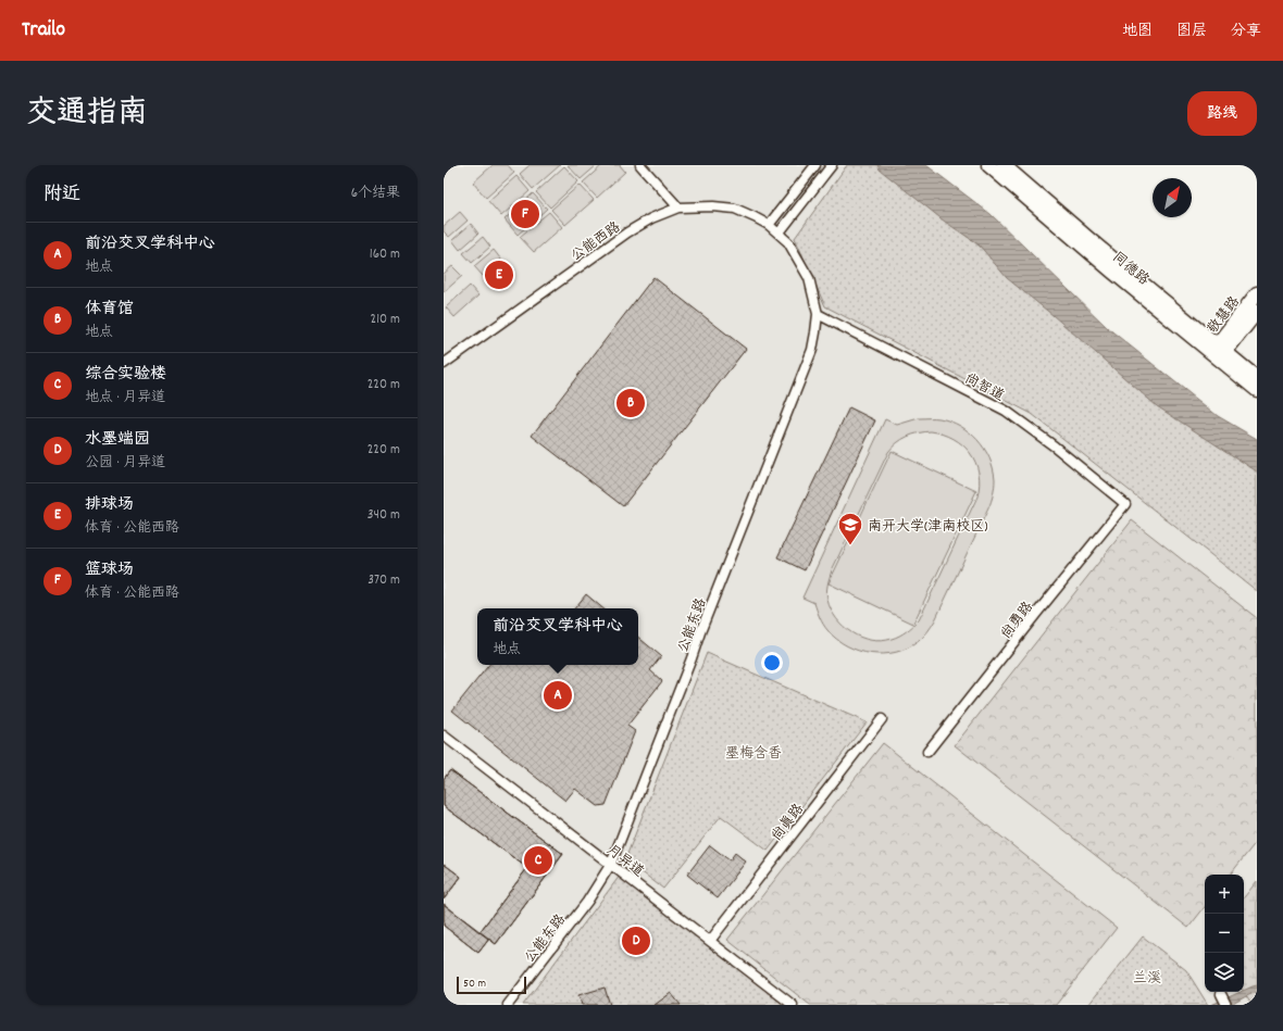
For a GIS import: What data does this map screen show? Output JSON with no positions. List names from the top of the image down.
{
  "streets": {
    "main road": ["同德路", "敬慧路"],
    "street": [
      "公能西路",
      "尚智道",
      "尚勇路",
      "公能东路",
      "尚真路",
      "月异道"
    ]
  },
  "crossings": [
    ["公能西路", "公能东路"],
    ["同德路", "敬慧路"],
    ["尚智道", "尚勇路"],
    ["尚智道", "公能东路"],
    ["公能东路", "月异道"],
    ["尚真路", "月异道"]
  ],
  "parks": ["墨梅含香", "兰溪"],
  "places": {
    "school or university": ["南开大学(津南校区)"]
  },
  "scale_bar": "50 m",
  "north": "top right",
  "page": {
    "header": "Trailo",
    "nav": ["地图", "图层", "分享"],
    "title": "交通指南",
    "buttons": "路线",
    "heading": ["附近", "6个结果"],
    "pins": [
      "F",
      "E",
      "B",
      "A",
      "C",
      "D"
    ],
    "list": [
      {
        "mark": "A",
        "name": "前沿交叉学科中心",
        "note": "地点",
        "value": "160 m"
      },
      {
        "mark": "B",
        "name": "体育馆",
        "note": "地点",
        "value": "210 m"
      },
      {
        "mark": "C",
        "name": "综合实验楼",
        "note": "地点 · 月异道",
        "value": "220 m"
      },
      {
        "mark": "D",
        "name": "水墨端园",
        "note": "公园 · 月异道",
        "value": "220 m"
      },
      {
        "mark": "E",
        "name": "排球场",
        "note": "体育 · 公能西路",
        "value": "340 m"
      },
      {
        "mark": "F",
        "name": "篮球场",
        "note": "体育 · 公能西路",
        "value": "370 m"
      }
    ],
    "popup": ["前沿交叉学科中心", "地点"],
    "map_buttons": ["+", "−"],
    "scale": "50 m"
  }
}
